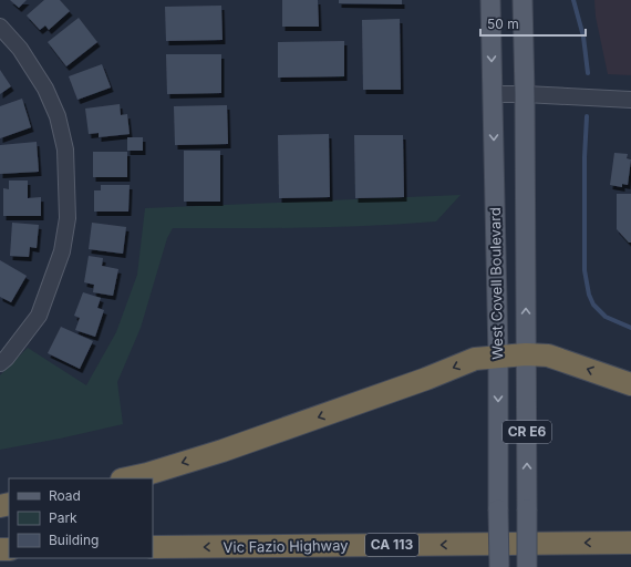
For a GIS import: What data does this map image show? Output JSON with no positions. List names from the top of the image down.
{
  "streets": {
    "highway": ["CA 113", "Vic Fazio Highway"],
    "main road": ["West Covell Boulevard", "CR E6"]
  },
  "legend": ["Road", "Park", "Building"],
  "scale_bar": "50 m"
}
